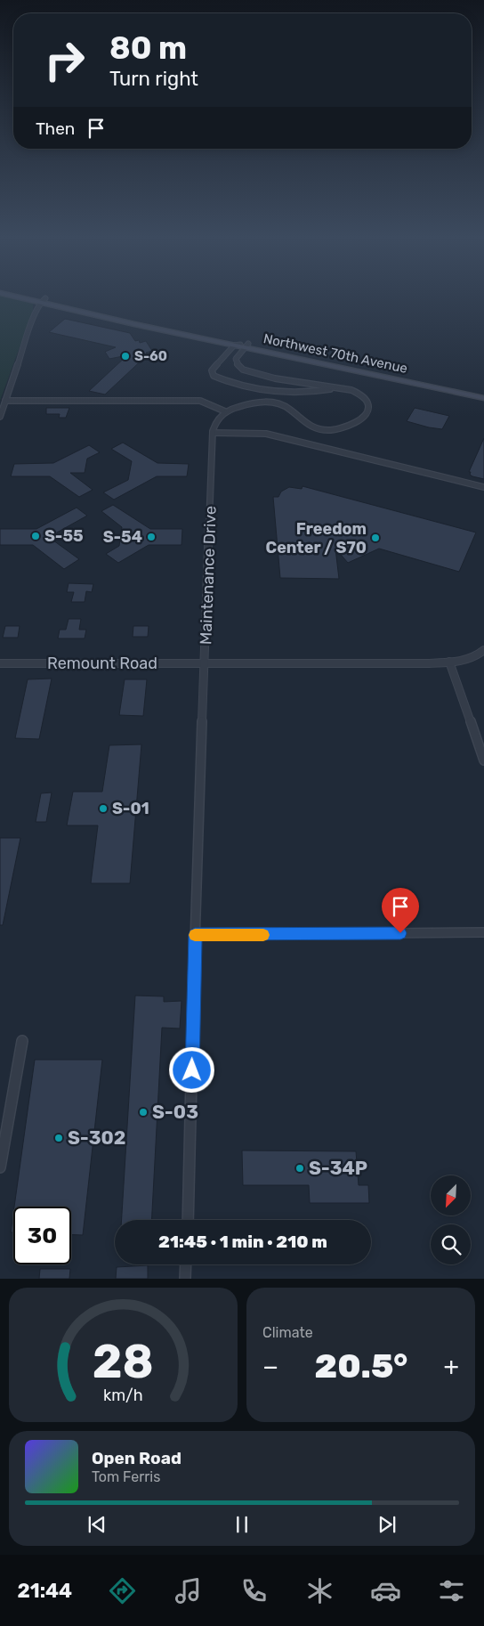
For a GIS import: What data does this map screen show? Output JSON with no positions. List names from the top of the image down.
{
  "streets": {
    "main road": ["Northwest 70th Avenue"],
    "street": ["Maintenance Drive", "Remount Road"]
  },
  "crossings": [
    ["Maintenance Drive", "Remount Road"]
  ],
  "places": [
    "S-60",
    "S-55",
    "S-54",
    "Freedom Center / S70",
    "S-01",
    "S-03",
    "S-302",
    "S-34P"
  ],
  "north": "bottom left",
  "page": {
    "turn": ["80 m", "Turn right"],
    "then": "Then",
    "limit": "30",
    "trip": "21:45 · 1 min · 210 m",
    "tile": "Climate",
    "heat": ["−", "20.5°", "+"],
    "song": ["Open Road", "Tom Ferris"],
    "tabs": "21:44",
    "gauge": ["28", "km/h"]
  }
}
